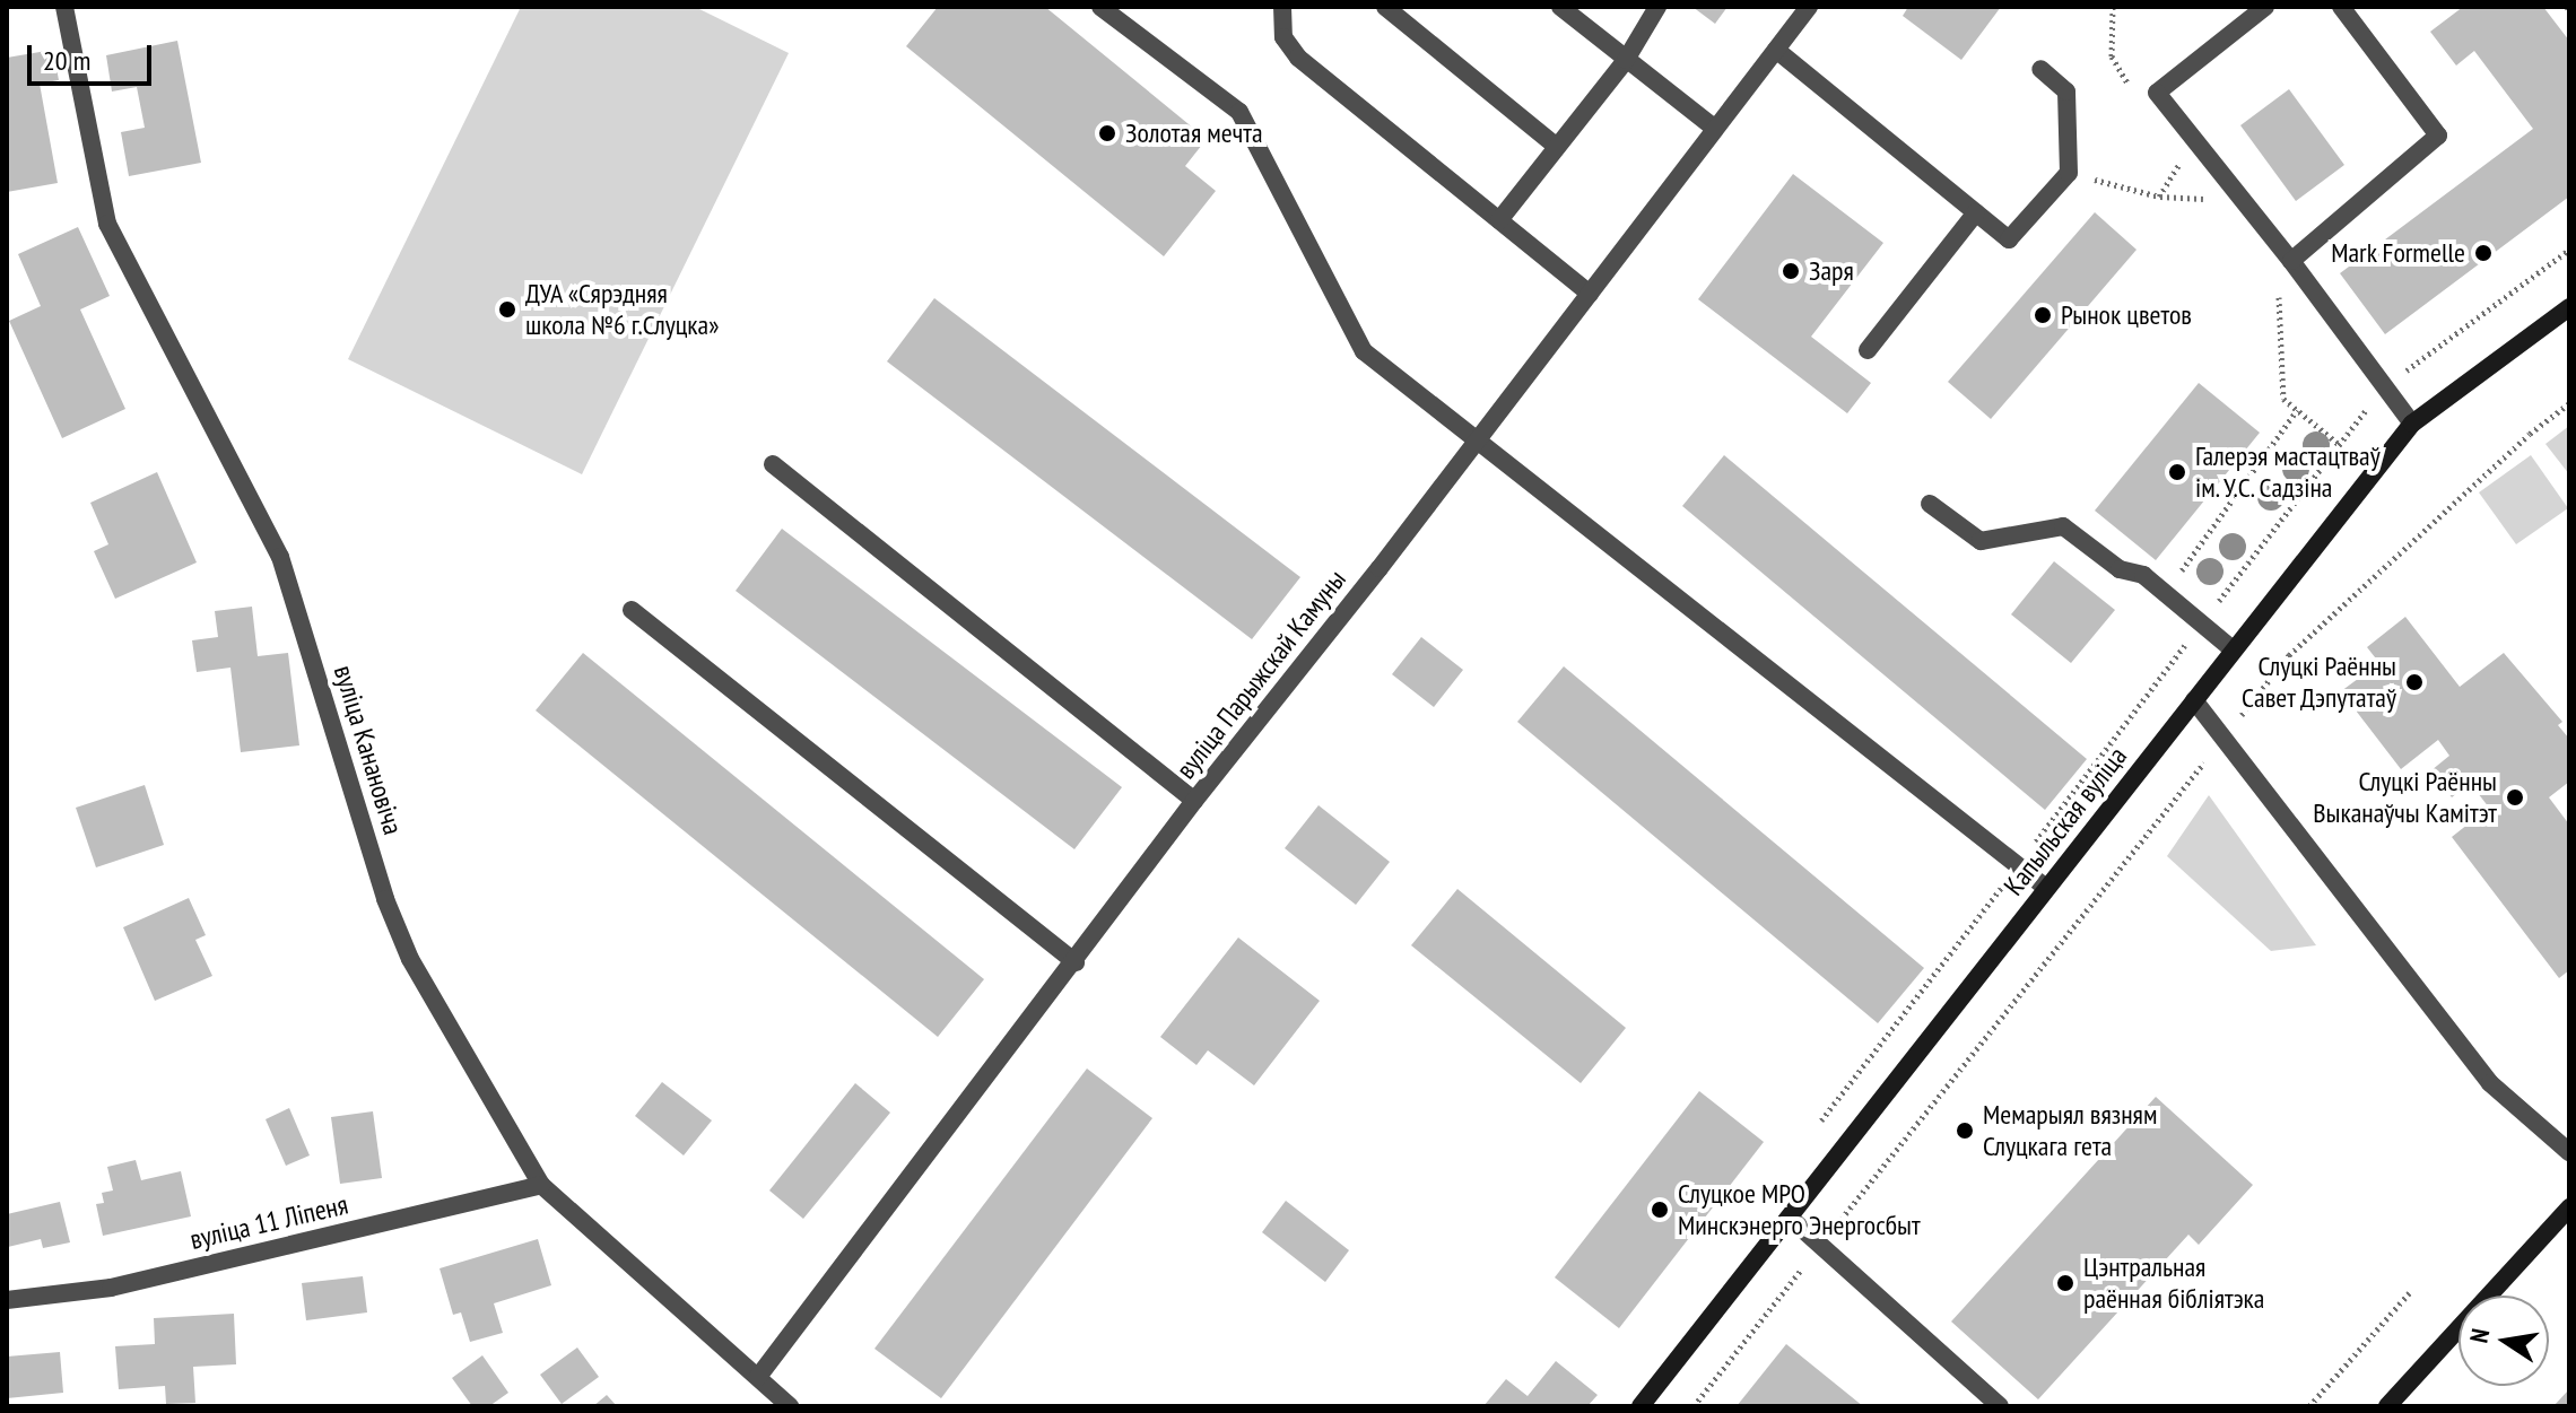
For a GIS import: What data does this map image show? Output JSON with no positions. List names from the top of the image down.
{
  "streets": {
    "main road": ["Капыльская вуліца"],
    "street": ["вуліца Парыжскай Камуны", "вуліца Канановіча", "вуліца 11 Ліпеня"]
  },
  "crossings": [
    ["вуліца Парыжскай Камуны", "вуліца Канановіча"],
    ["вуліца Канановіча", "вуліца 11 Ліпеня"]
  ],
  "places": [
    "Золотая мечта",
    "Mark Formelle",
    "Заря",
    "ДУА «Сярэдняя школа №6 г.Слуцка»",
    "Рынок цветов",
    "Галерэя мастацтваў ім. У.С. Садзіна",
    "Слуцкі Раённы Савет Дэпутатаў",
    "Слуцкі Раённы Выканаўчы Камітэт",
    "Мемарыял вязням Слуцкага гета",
    "Слуцкое МРО Минскэнерго Энергосбыт",
    "Цэнтральная раённая бібліятэка"
  ],
  "scale_bar": "20 m",
  "north": "left"
}
